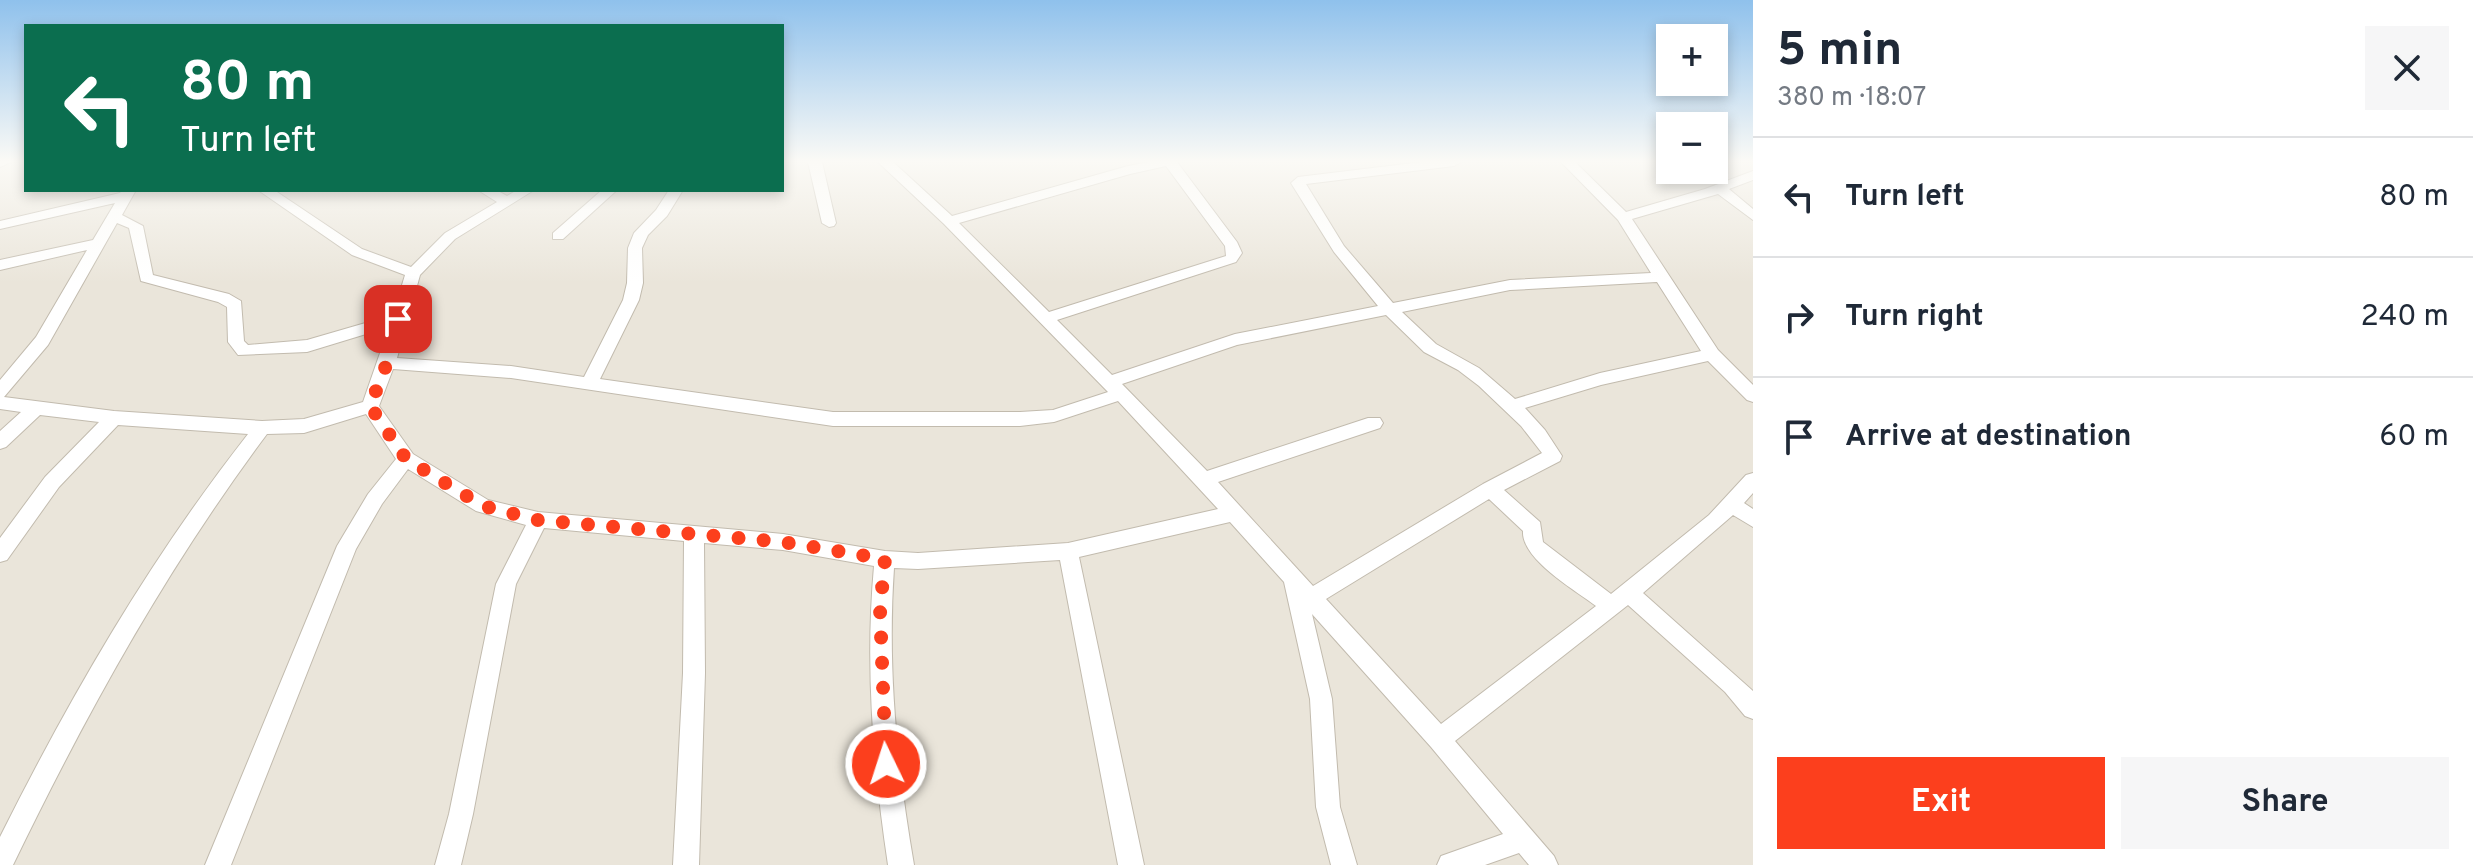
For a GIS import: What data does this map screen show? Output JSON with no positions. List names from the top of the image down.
{
  "page": {
    "heading": ["5 min", "380 m · 18:07"],
    "map_buttons": ["+", "−"],
    "turn": ["80 m", "Turn left"],
    "list": [
      {
        "name": "Turn left",
        "value": "80 m"
      },
      {
        "name": "Turn right",
        "value": "240 m"
      },
      {
        "name": "Arrive at destination",
        "value": "60 m"
      }
    ],
    "buttons": ["Exit", "Share"]
  }
}
